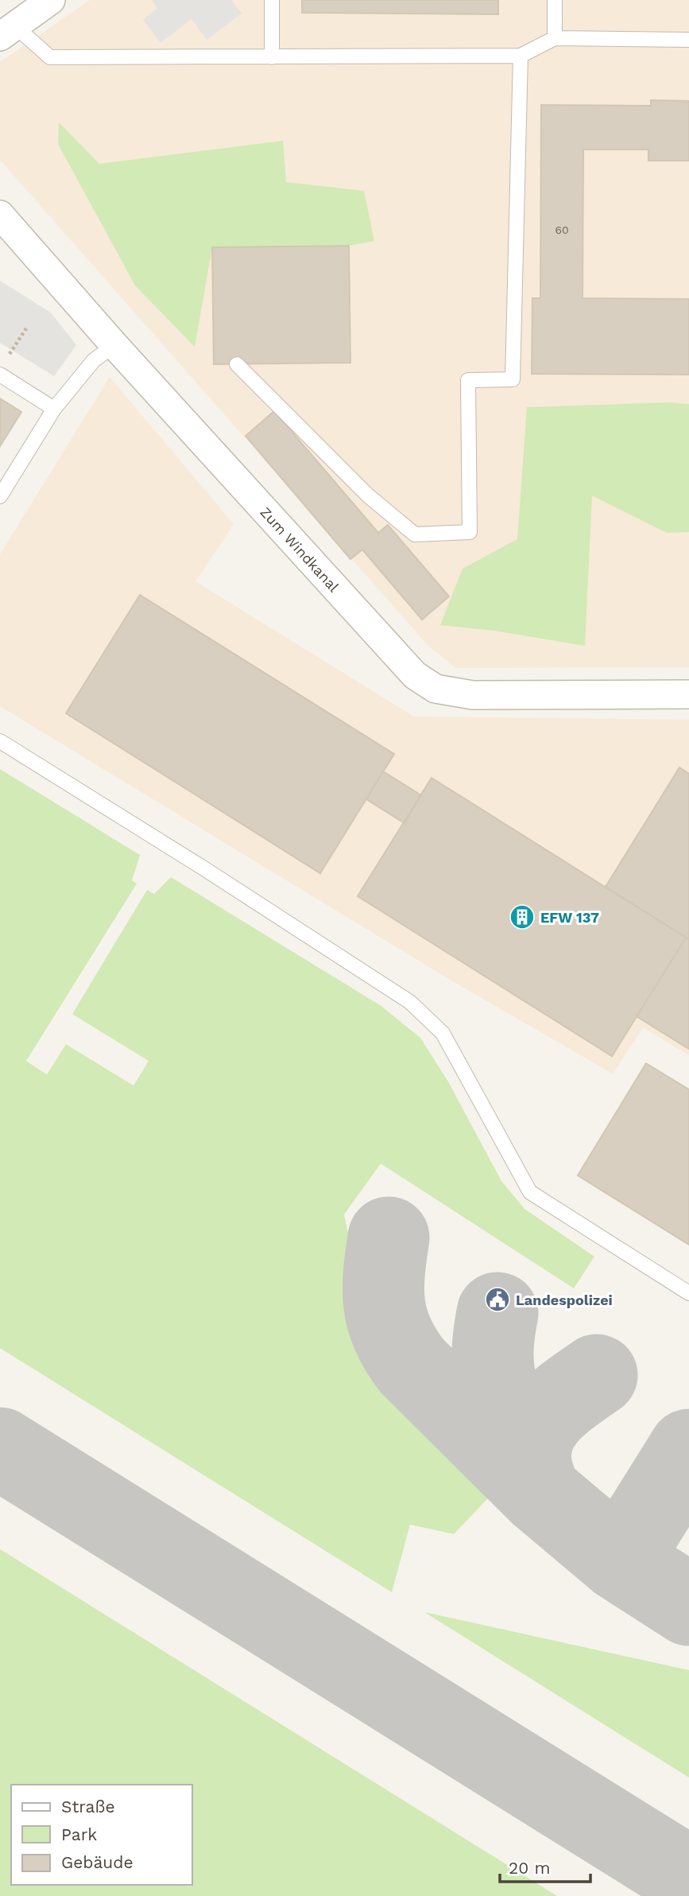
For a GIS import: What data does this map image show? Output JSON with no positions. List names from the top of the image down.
{
  "streets": {
    "street": ["Zum Windkanal"]
  },
  "places": {
    "building": ["EFW 137"],
    "public building": ["Landespolizei"]
  },
  "house_numbers": ["60"],
  "legend": ["Straße", "Park", "Gebäude"],
  "scale_bar": "20 m"
}
